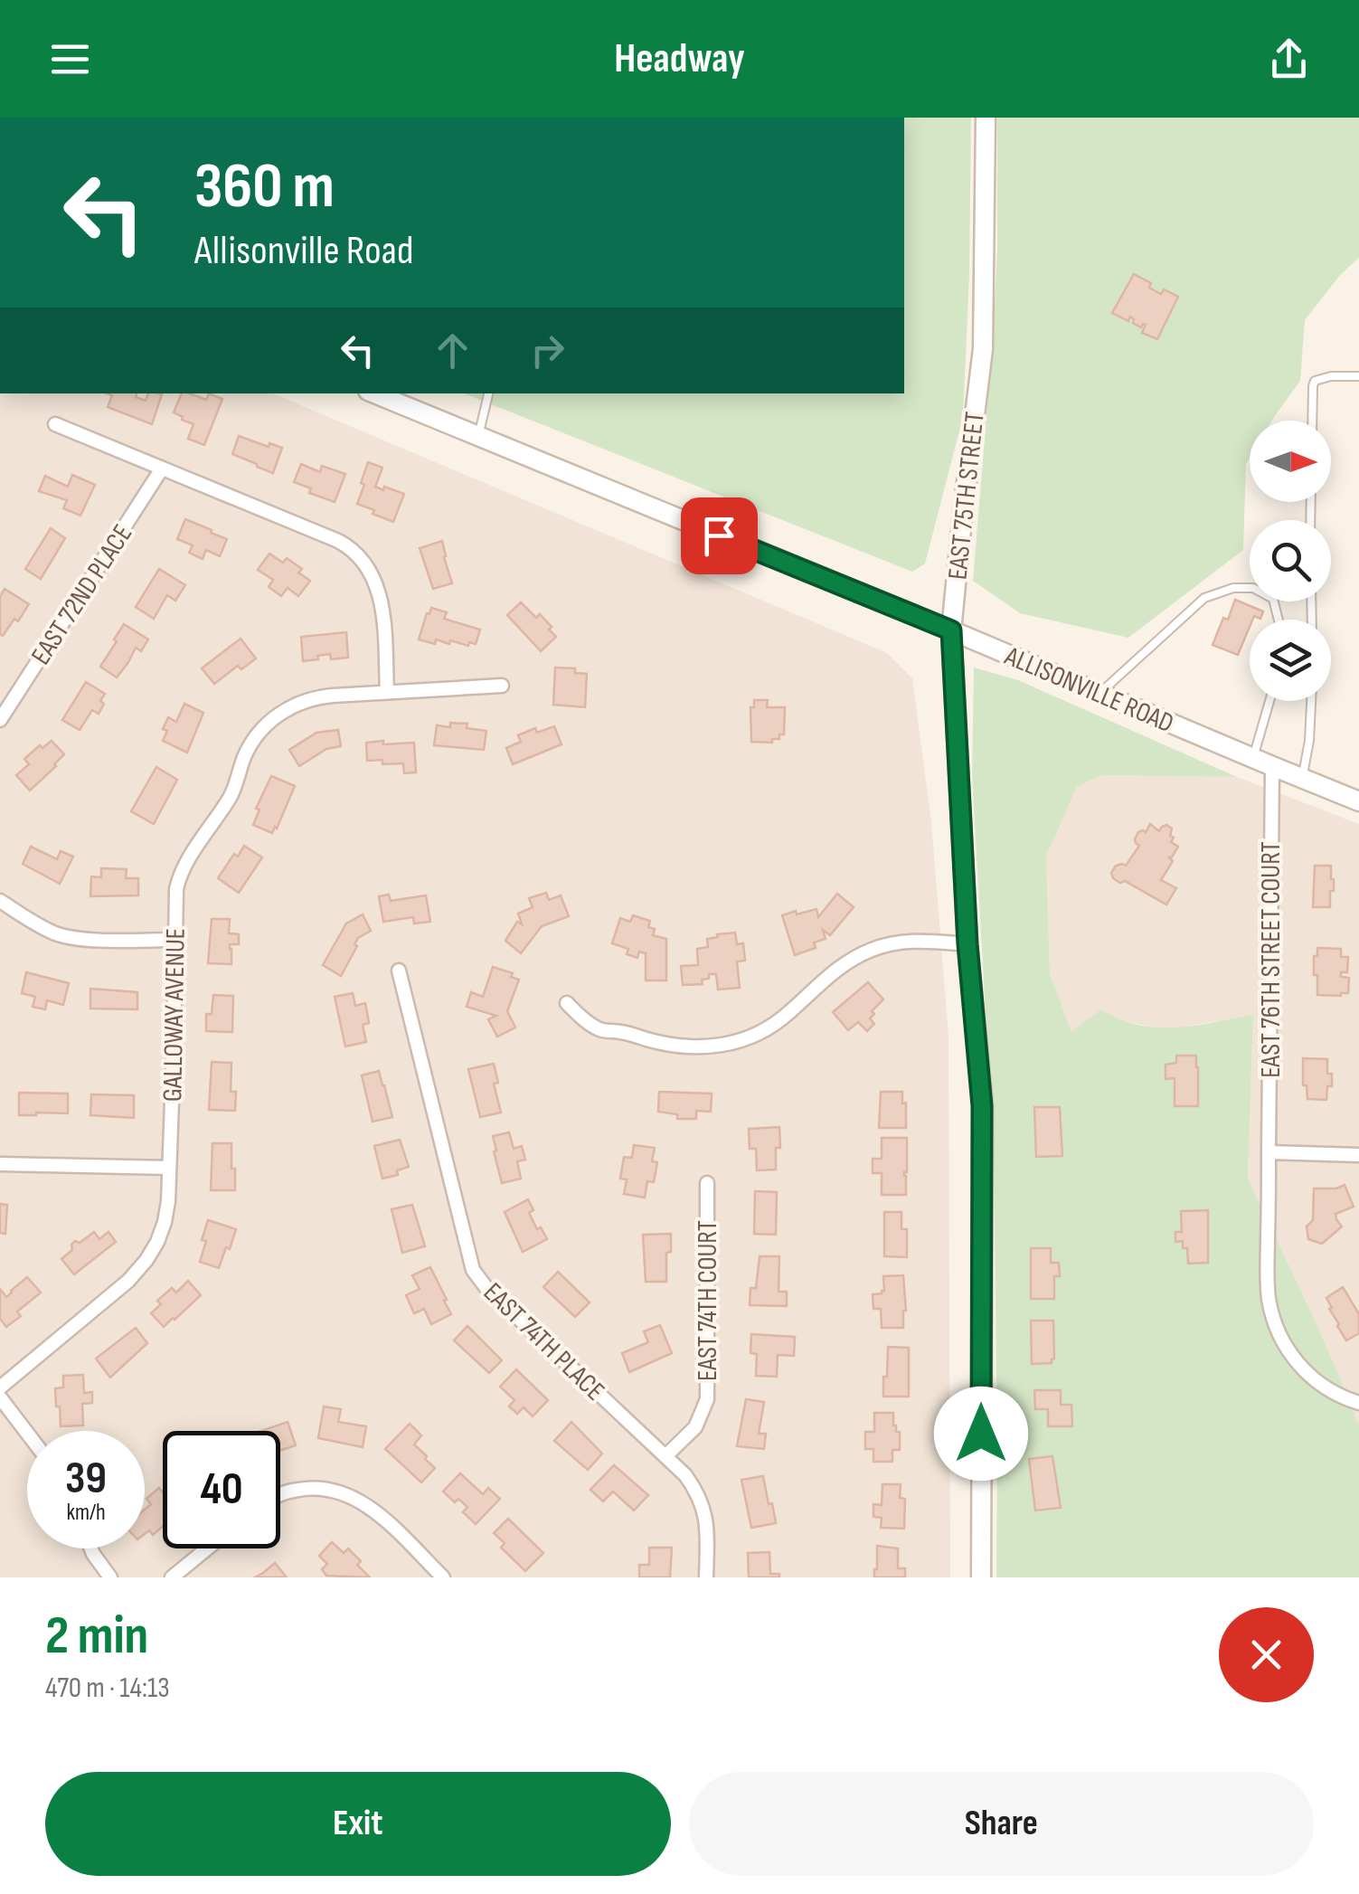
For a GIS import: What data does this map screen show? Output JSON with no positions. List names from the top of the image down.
{
  "streets": {
    "street": [
      "EAST 75TH STREET",
      "EAST 72ND PLACE",
      "ALLISONVILLE ROAD",
      "EAST 76TH STREET COURT",
      "GALLOWAY AVENUE",
      "EAST 74TH COURT",
      "EAST 74TH PLACE"
    ]
  },
  "crossings": [
    ["EAST 75TH STREET", "ALLISONVILLE ROAD"],
    ["ALLISONVILLE ROAD", "EAST 76TH STREET COURT"],
    ["EAST 74TH COURT", "EAST 74TH PLACE"]
  ],
  "north": "right",
  "page": {
    "header": "Headway",
    "turn": ["360 m", "Allisonville Road"],
    "speed": "39 km/h",
    "limit": "40",
    "heading": ["2 min", "470 m · 14:13"],
    "buttons": ["Exit", "Share"]
  }
}
